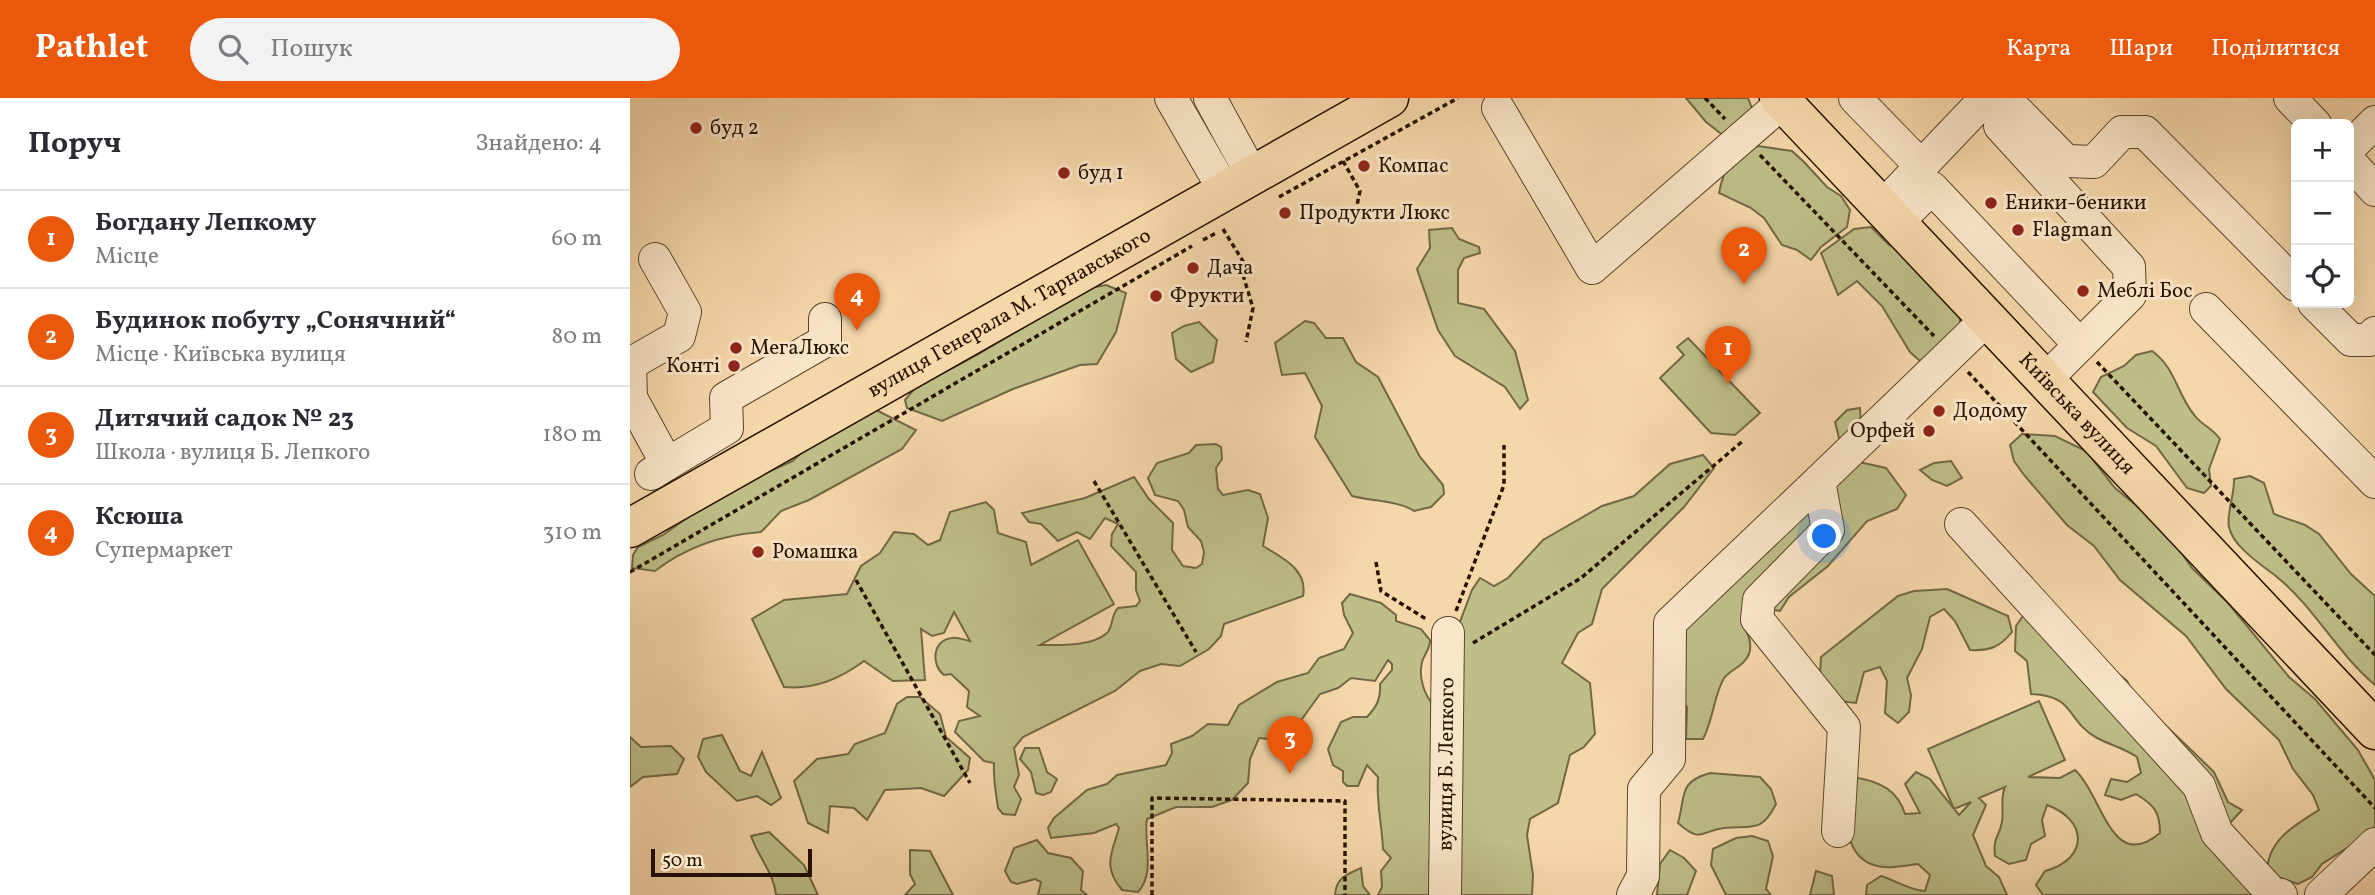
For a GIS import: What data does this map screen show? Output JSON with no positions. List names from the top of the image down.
{
  "streets": {
    "main road": ["вулиця Генерала М. Тарнавського", "Київська вулиця"],
    "street": ["вулиця Б. Лепкого"]
  },
  "places": [
    "буд 2",
    "Компас",
    "буд 1",
    "Еники-беники",
    "Продукти Люкс",
    "Flagman",
    "Дача",
    "Меблі Бос",
    "Фрукти",
    "МегаЛюкс",
    "Конті",
    "Додому",
    "Орфей",
    "Ромашка"
  ],
  "scale_bar": "50 m",
  "page": {
    "header": "Pathlet",
    "search": "Пошук",
    "nav": ["Карта", "Шари", "Поділитися"],
    "heading": ["Поруч", "Знайдено: 4"],
    "map_buttons": ["+", "−"],
    "list": [
      {
        "mark": "1",
        "name": "Богдану Лепкому",
        "note": "Місце",
        "value": "60 m"
      },
      {
        "mark": "2",
        "name": "Будинок побуту „Сонячний“",
        "note": "Місце · Київська вулиця",
        "value": "80 m"
      },
      {
        "mark": "3",
        "name": "Дитячий садок № 23",
        "note": "Школа · вулиця Б. Лепкого",
        "value": "180 m"
      },
      {
        "mark": "4",
        "name": "Ксюша",
        "note": "Супермаркет",
        "value": "310 m"
      }
    ],
    "pins": [
      "2",
      "4",
      "1",
      "3"
    ],
    "scale": "50 m"
  }
}
